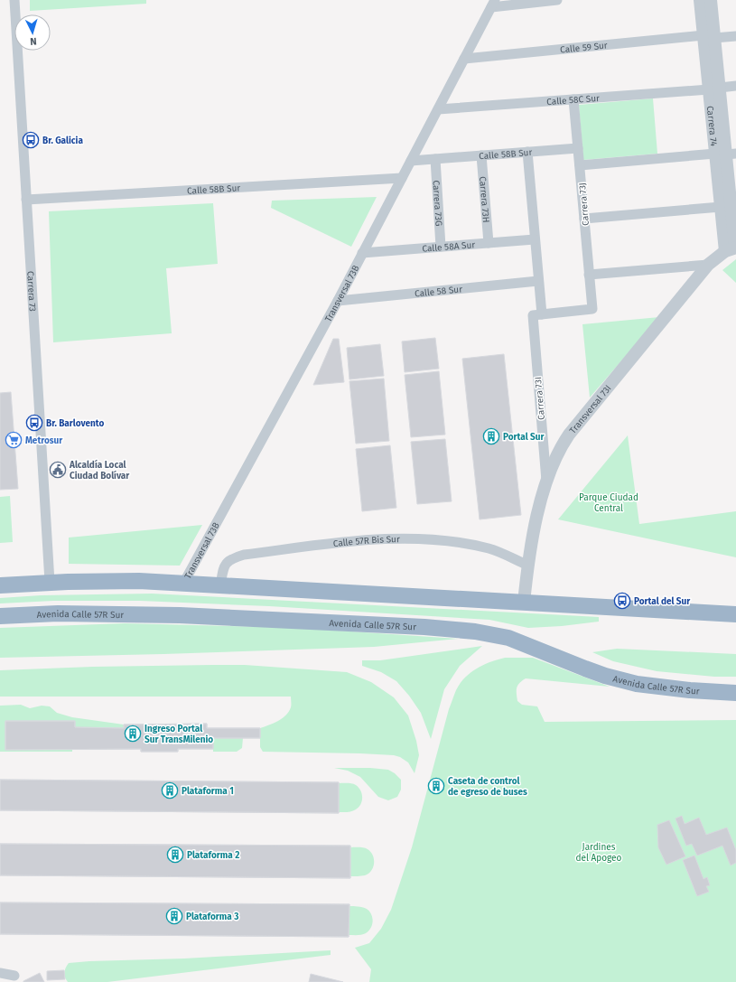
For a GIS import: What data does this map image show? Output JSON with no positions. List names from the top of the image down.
{
  "streets": {
    "highway": ["Avenida Calle 57R Sur"],
    "street": [
      "Calle 59 Sur",
      "Calle 58C Sur",
      "Carrera 74",
      "Calle 58B Sur",
      "Carrera 73H",
      "Carrera 73G",
      "Carrera 73J",
      "Calle 58A Sur",
      "Carrera 73",
      "Calle 58 Sur",
      "Transversal 73B",
      "Carrera 73I",
      "Transversal 73I",
      "Calle 57R Bis Sur"
    ]
  },
  "crossings": [
    ["Calle 59 Sur", "Carrera 74"],
    ["Calle 59 Sur", "Transversal 73B"],
    ["Calle 58C Sur", "Carrera 74"],
    ["Calle 58C Sur", "Carrera 73J"],
    ["Calle 58C Sur", "Transversal 73B"],
    ["Carrera 74", "Transversal 73I"],
    ["Calle 58B Sur", "Carrera 73H"],
    ["Calle 58B Sur", "Carrera 73G"],
    ["Calle 58B Sur", "Carrera 73J"],
    ["Calle 58B Sur", "Carrera 73"],
    ["Calle 58B Sur", "Transversal 73B"],
    ["Calle 58B Sur", "Carrera 73I"],
    ["Carrera 73H", "Calle 58A Sur"],
    ["Carrera 73G", "Calle 58A Sur"],
    ["Carrera 73J", "Carrera 73I"],
    ["Calle 58A Sur", "Transversal 73B"],
    ["Calle 58A Sur", "Carrera 73I"],
    ["Calle 58 Sur", "Transversal 73B"],
    ["Calle 58 Sur", "Carrera 73I"],
    ["Carrera 73I", "Transversal 73I"],
    ["Transversal 73I", "Calle 57R Bis Sur"]
  ],
  "parks": ["Parque Ciudad Central", "Jardines del Apogeo"],
  "places": {
    "bus stop": ["Br. Galicia", "Br. Barlovento", "Portal del Sur"],
    "building": [
      "Portal Sur",
      "Ingreso Portal Sur TransMilenio",
      "Caseta de control de egreso de buses",
      "Plataforma 1",
      "Plataforma 2",
      "Plataforma 3"
    ],
    "supermarket": ["Metrosur"],
    "public building": ["Alcaldía Local Ciudad Bolívar"]
  },
  "north": "bottom"
}
